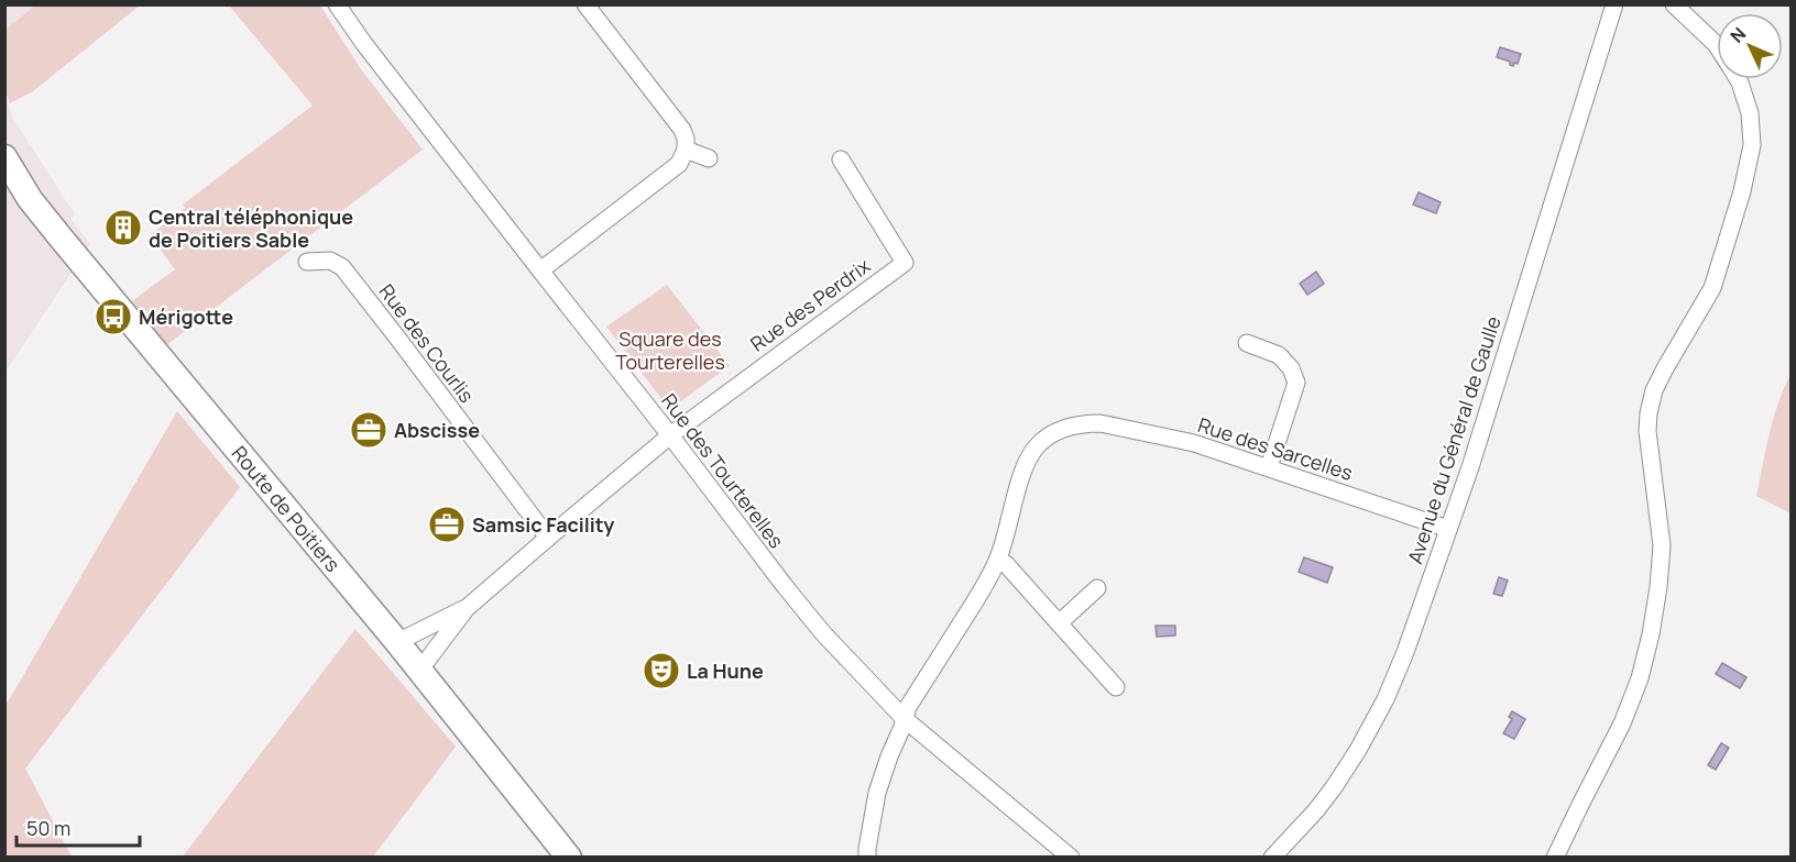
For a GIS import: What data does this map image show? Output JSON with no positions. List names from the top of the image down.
{
  "streets": {
    "street": [
      "Rue des Perdrix",
      "Rue des Courlis",
      "Avenue du Général de Gaulle",
      "Rue des Sarcelles",
      "Rue des Tourterelles",
      "Route de Poitiers"
    ]
  },
  "crossings": [
    ["Rue des Perdrix", "Rue des Courlis"],
    ["Rue des Perdrix", "Rue des Tourterelles"],
    ["Rue des Perdrix", "Route de Poitiers"],
    ["Avenue du Général de Gaulle", "Rue des Sarcelles"]
  ],
  "parks": ["Square des Tourterelles"],
  "places": {
    "building": ["Central téléphonique de Poitiers Sable"],
    "bus stop": ["Mérigotte"],
    "office": ["Abscisse", "Samsic Facility"],
    "theatre": ["La Hune"]
  },
  "scale_bar": "50 m",
  "north": "top left"
}
